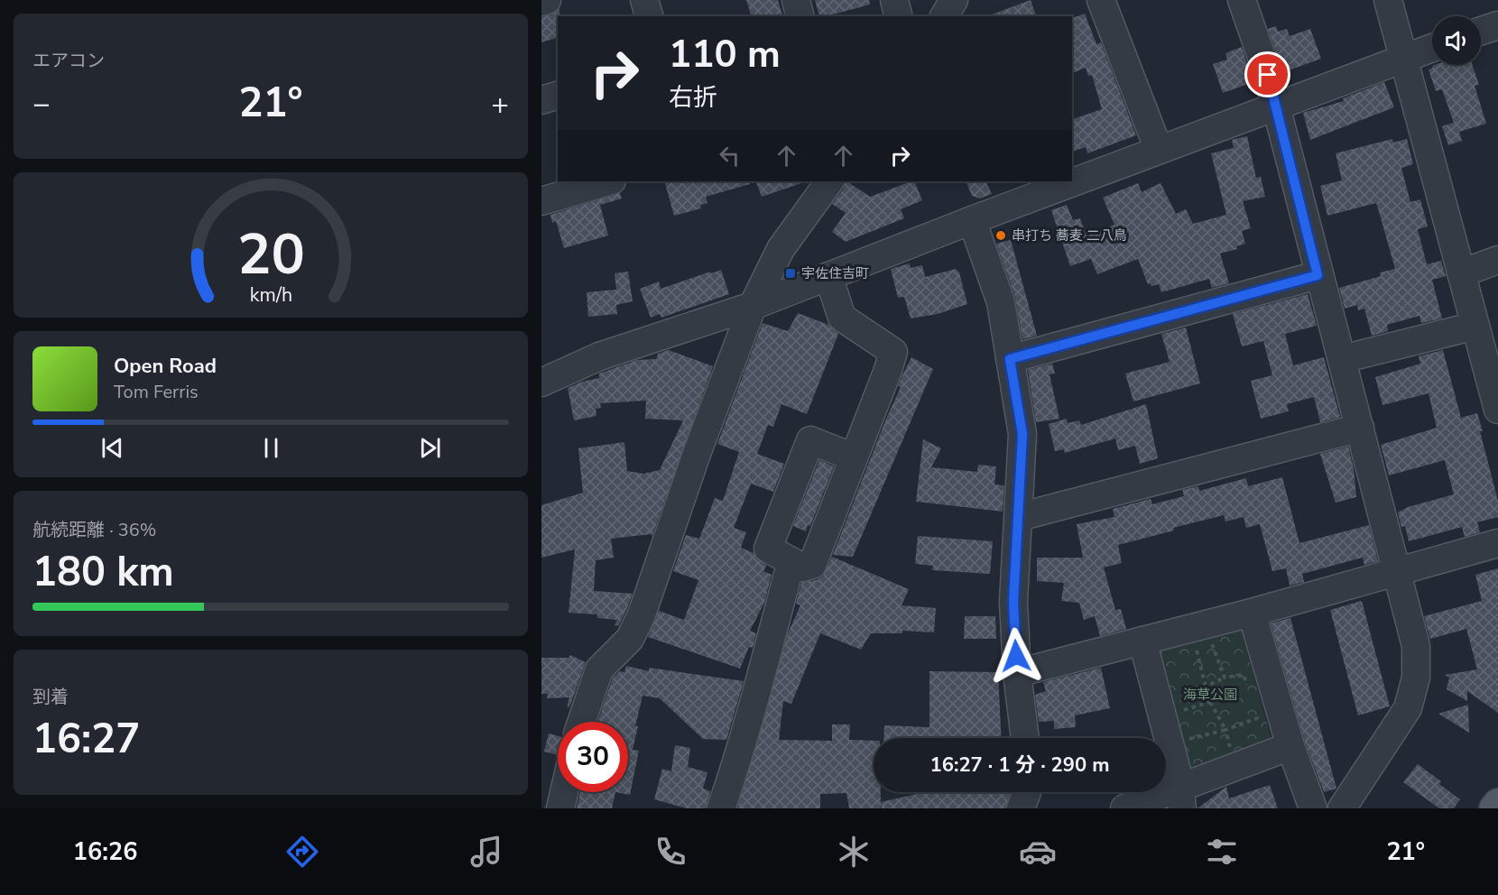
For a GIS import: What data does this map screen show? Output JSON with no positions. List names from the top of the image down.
{
  "parks": ["海草公園"],
  "places": {
    "other": ["串打ち 蕎麦 二八鳥"],
    "transit": ["宇佐住吉町"]
  },
  "page": {
    "tile": [
      "エアコン",
      ["航続距離 · 36%", "180 km"],
      ["到着", "16:27"]
    ],
    "turn": ["110 m", "右折"],
    "heat": ["−", "21°", "+"],
    "song": ["Open Road", "Tom Ferris"],
    "limit": "30",
    "trip": "16:27 · 1 分 · 290 m",
    "tabs": ["16:26", "21°"],
    "gauge": ["20", "km/h"]
  }
}
